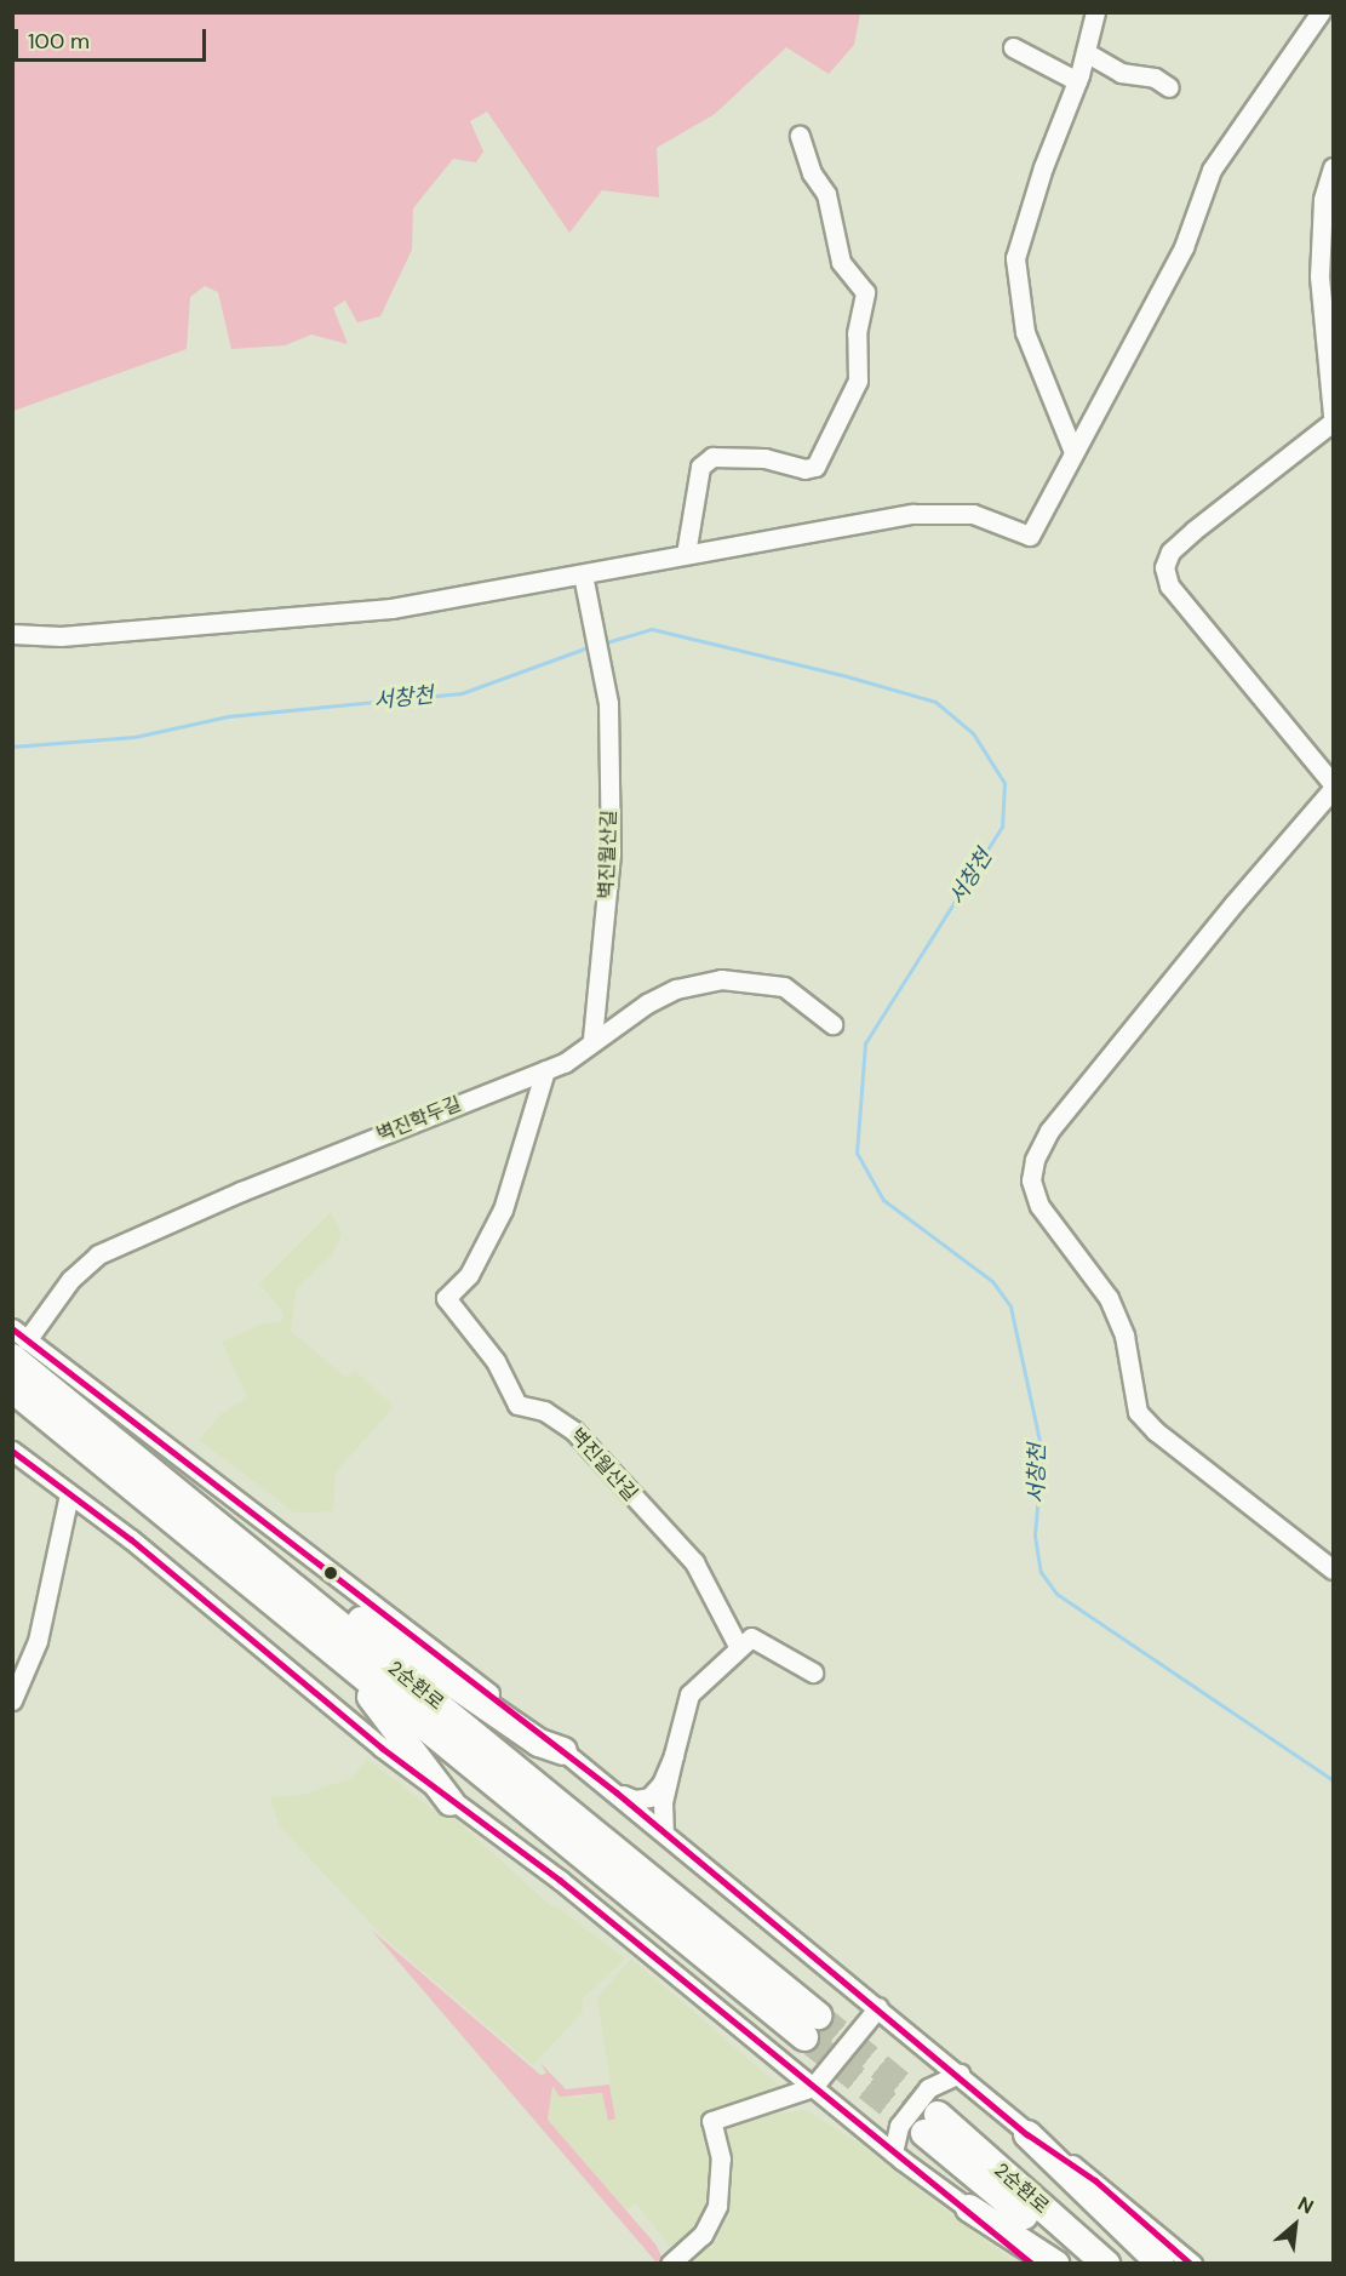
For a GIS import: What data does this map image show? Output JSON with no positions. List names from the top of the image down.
{
  "streets": {
    "highway": ["2순환로"],
    "street": ["벽진월산길", "벽진학두길"]
  },
  "crossings": [
    ["벽진월산길", "벽진학두길"],
    ["벽진학두길", "2순환로"]
  ],
  "water": ["서창천"],
  "scale_bar": "100 m",
  "north": "top right"
}
